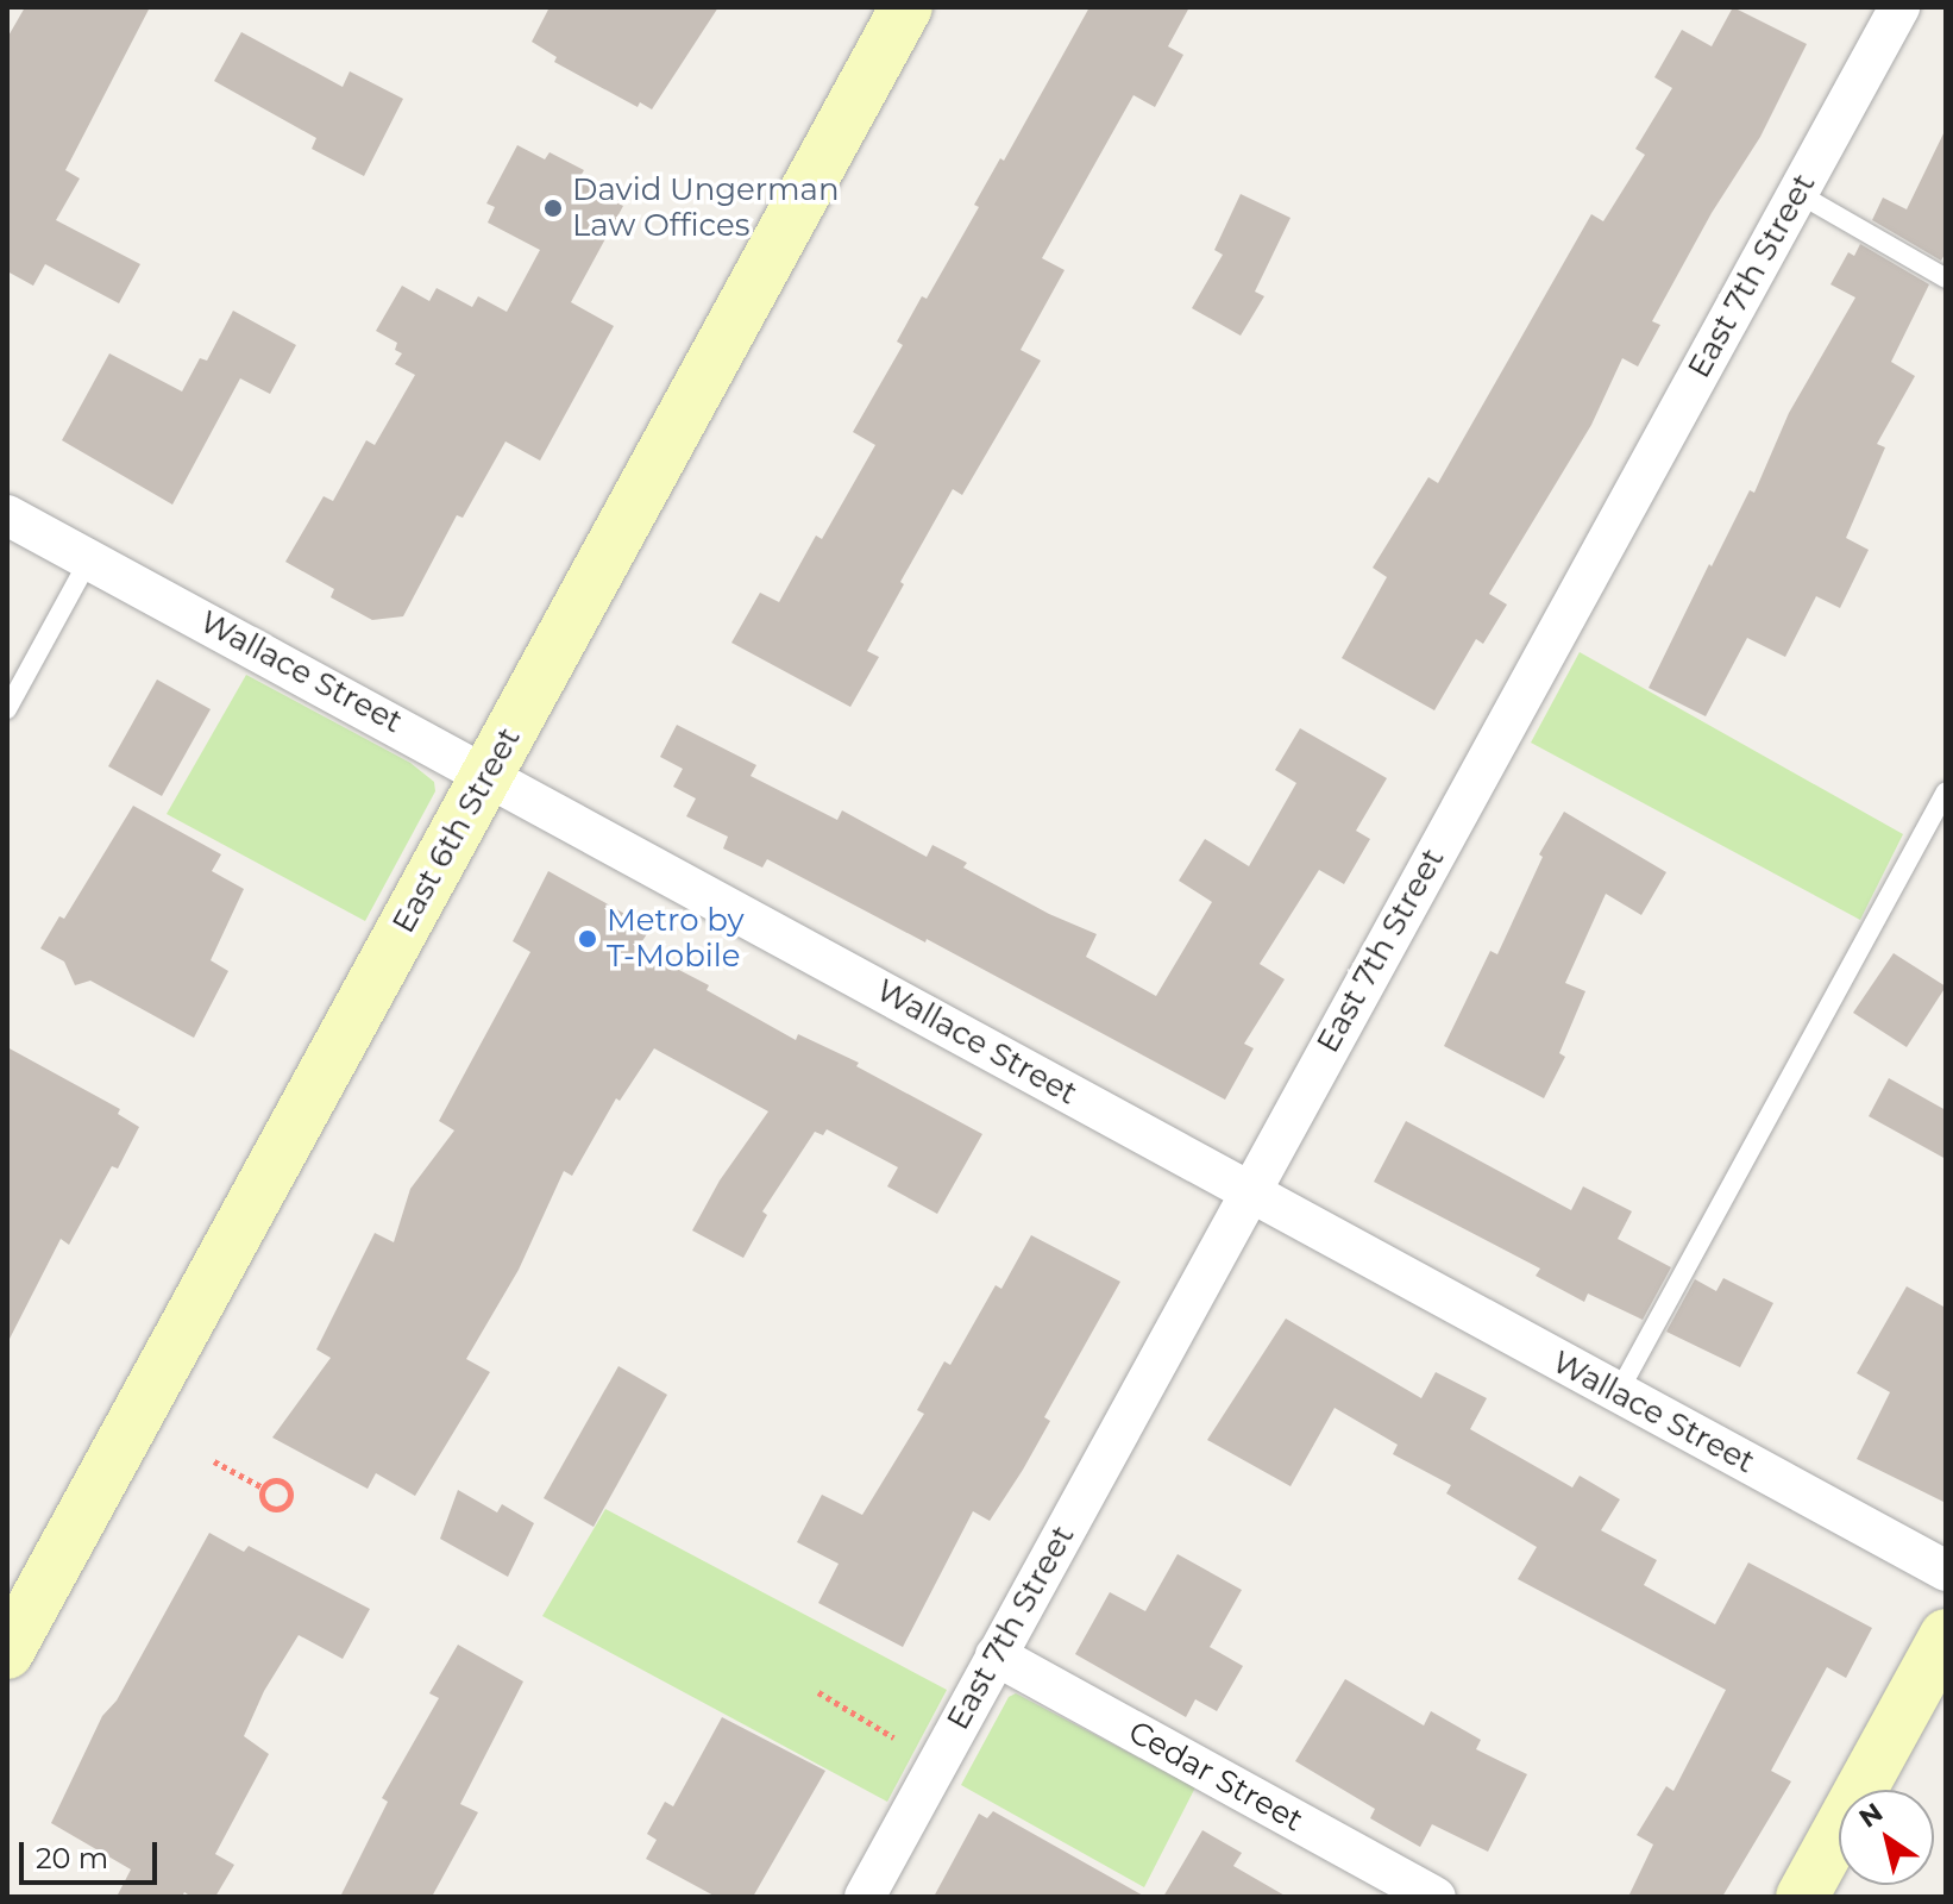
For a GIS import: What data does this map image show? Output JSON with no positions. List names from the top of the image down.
{
  "streets": {
    "main road": ["East 6th Street"],
    "street": ["East 7th Street", "Wallace Street", "Cedar Street"]
  },
  "crossings": [
    ["East 7th Street", "Wallace Street"],
    ["East 7th Street", "Cedar Street"],
    ["Wallace Street", "East 6th Street"]
  ],
  "places": ["David Ungerman Law Offices", "Metro by T-Mobile"],
  "scale_bar": "20 m",
  "north": "top left"
}
